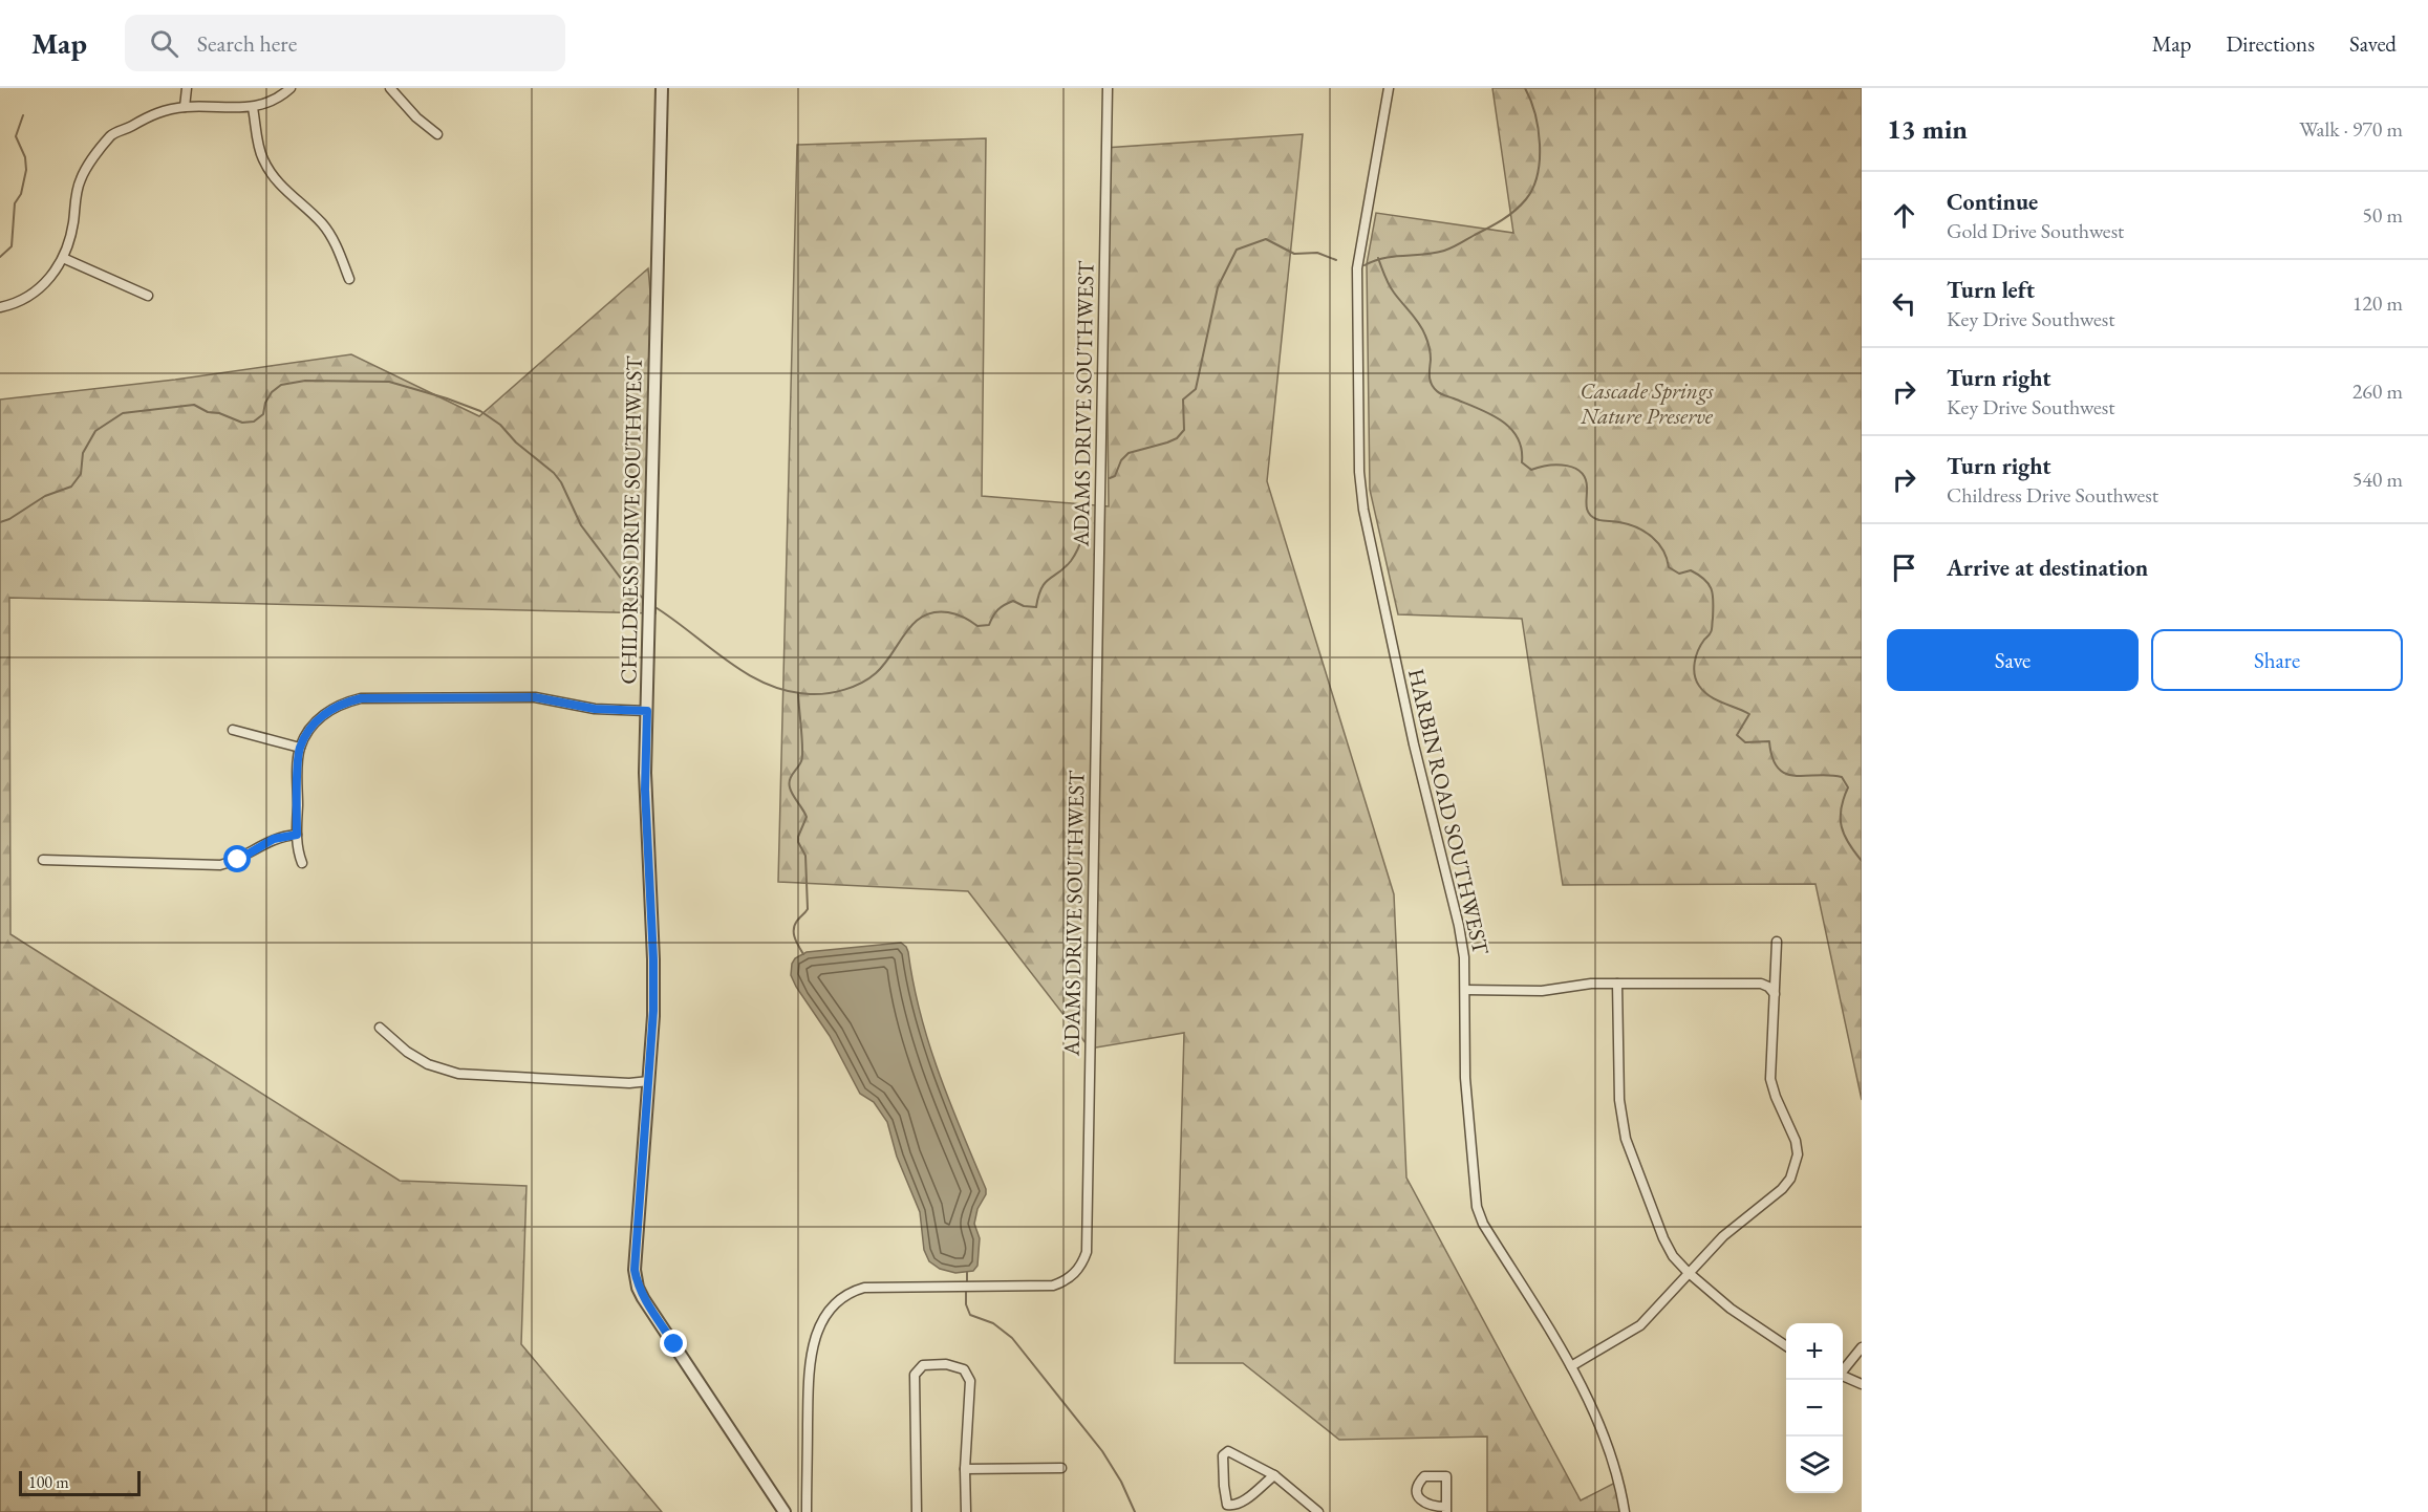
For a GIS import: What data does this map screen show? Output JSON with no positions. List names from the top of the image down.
{
  "streets": {
    "street": ["ADAMS DRIVE SOUTHWEST", "CHILDRESS DRIVE SOUTHWEST", "HARBIN ROAD SOUTHWEST"]
  },
  "parks": ["Cascade Springs Nature Preserve"],
  "scale_bar": "100 m",
  "page": {
    "header": "Map",
    "search": "Search here",
    "nav": ["Map", "Directions", "Saved"],
    "heading": ["13 min", "Walk · 970 m"],
    "list": [
      ["Continue", "Gold Drive Southwest", "50 m"],
      ["Turn left", "Key Drive Southwest", "120 m"],
      ["Turn right", "Key Drive Southwest", "260 m"],
      ["Turn right", "Childress Drive Southwest", "540 m"],
      "Arrive at destination"
    ],
    "buttons": ["Save", "Share"],
    "map_buttons": ["+", "−"],
    "scale": "100 m"
  }
}
